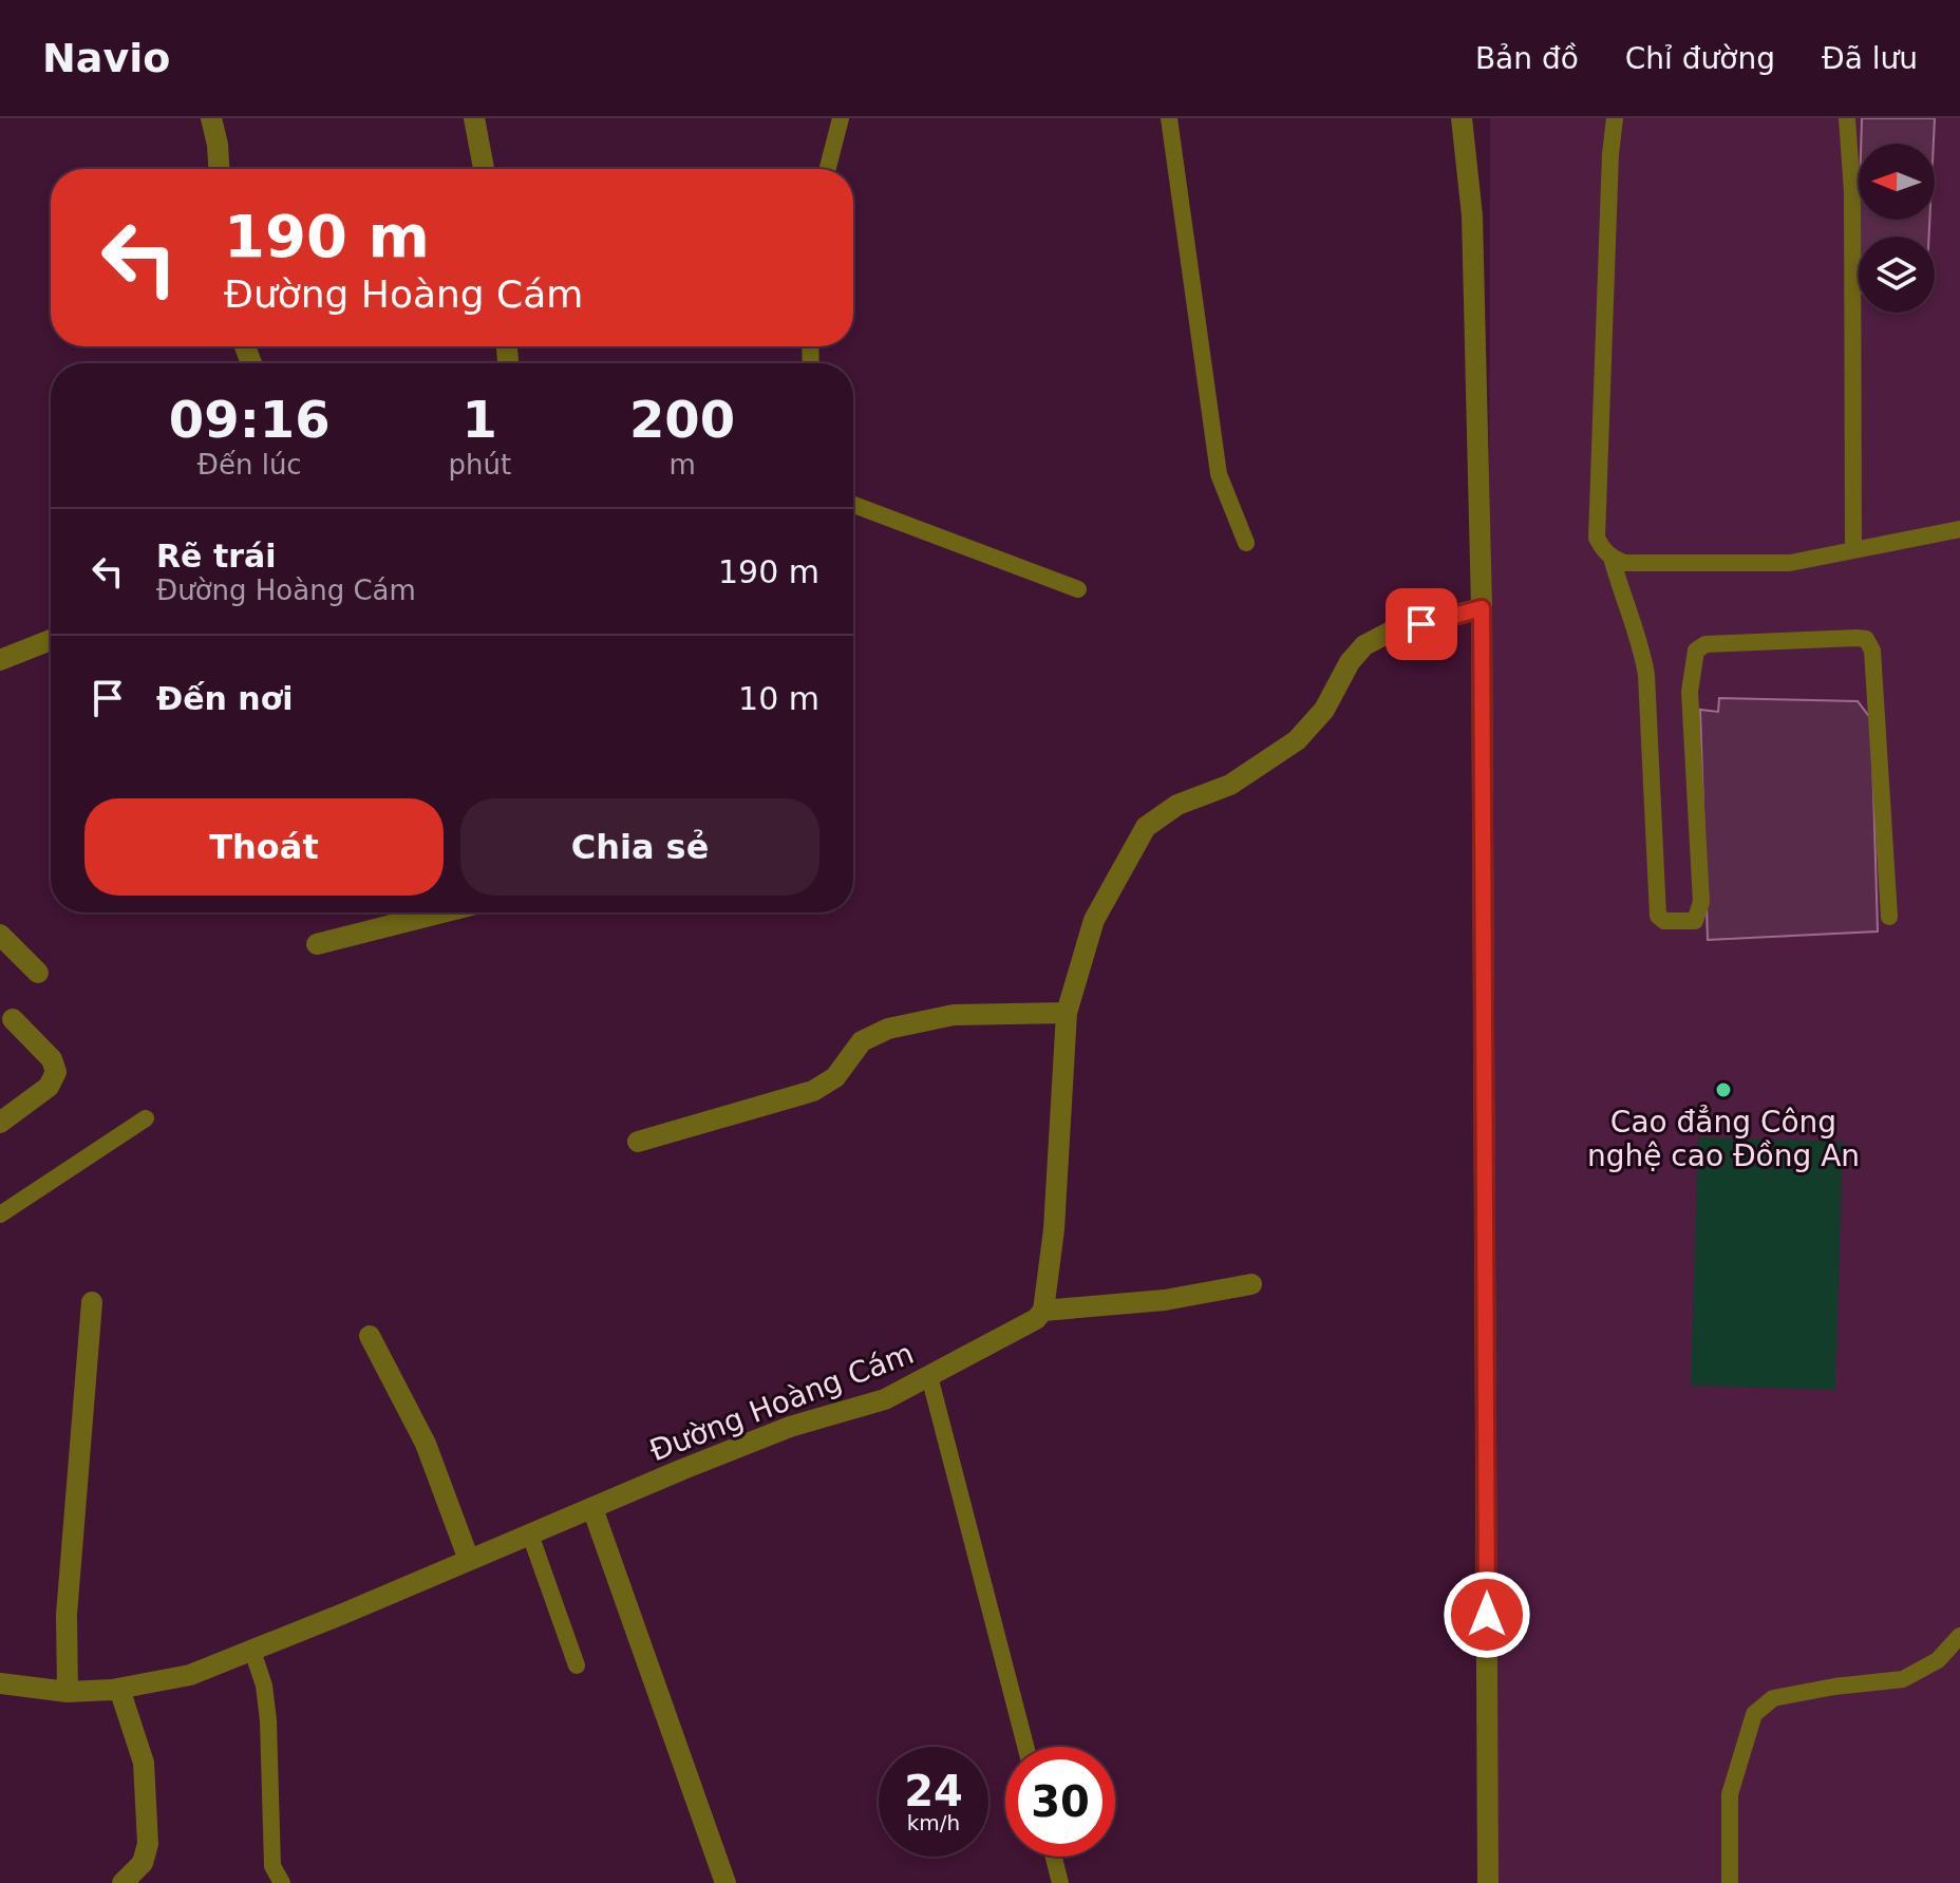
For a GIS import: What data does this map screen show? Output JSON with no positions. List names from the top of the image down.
{
  "streets": {
    "street": ["Đường Hoàng Cám"]
  },
  "places": ["Cao đẳng Công nghệ cao Đồng An"],
  "north": "left",
  "page": {
    "header": "Navio",
    "nav": ["Bản đồ", "Chỉ đường", "Đã lưu"],
    "turn": ["190 m", "Đường Hoàng Cám"],
    "eta": [
      "09:16",
      "Đến lúc",
      "1",
      "phút",
      "200",
      "m"
    ],
    "list": [
      {
        "name": "Rẽ trái",
        "note": "Đường Hoàng Cám",
        "value": "190 m"
      },
      {
        "name": "Đến nơi",
        "value": "10 m"
      }
    ],
    "buttons": ["Thoát", "Chia sẻ"],
    "speed": "24 km/h",
    "limit": "30"
  }
}
